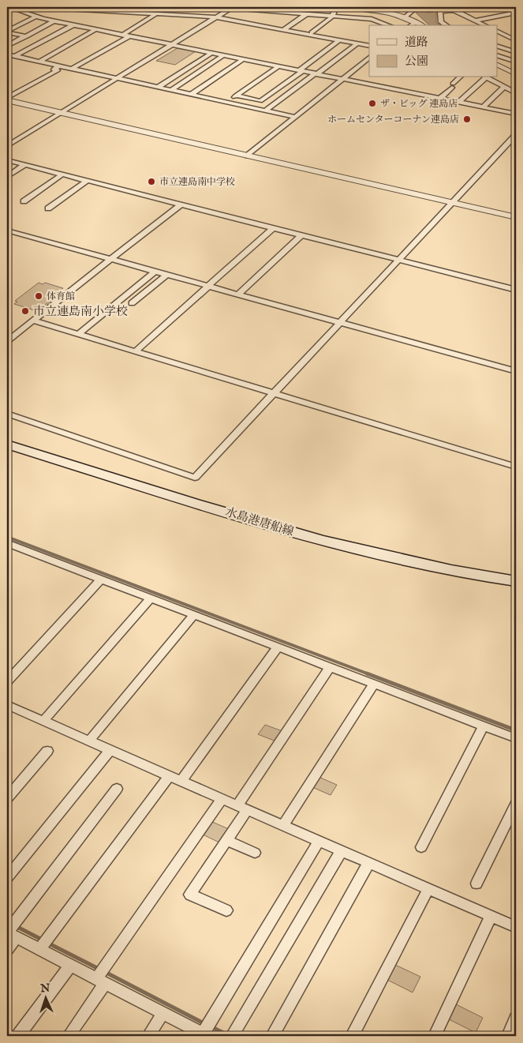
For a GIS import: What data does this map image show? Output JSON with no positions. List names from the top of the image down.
{
  "streets": {
    "main road": ["水島港唐船線"]
  },
  "places": [
    "ザ・ビッグ 連島店",
    "ホームセンターコーナン連島店",
    "市立連島南中学校",
    "体育館",
    "市立連島南小学校"
  ],
  "legend": ["道路", "公園"],
  "north": "top"
}
